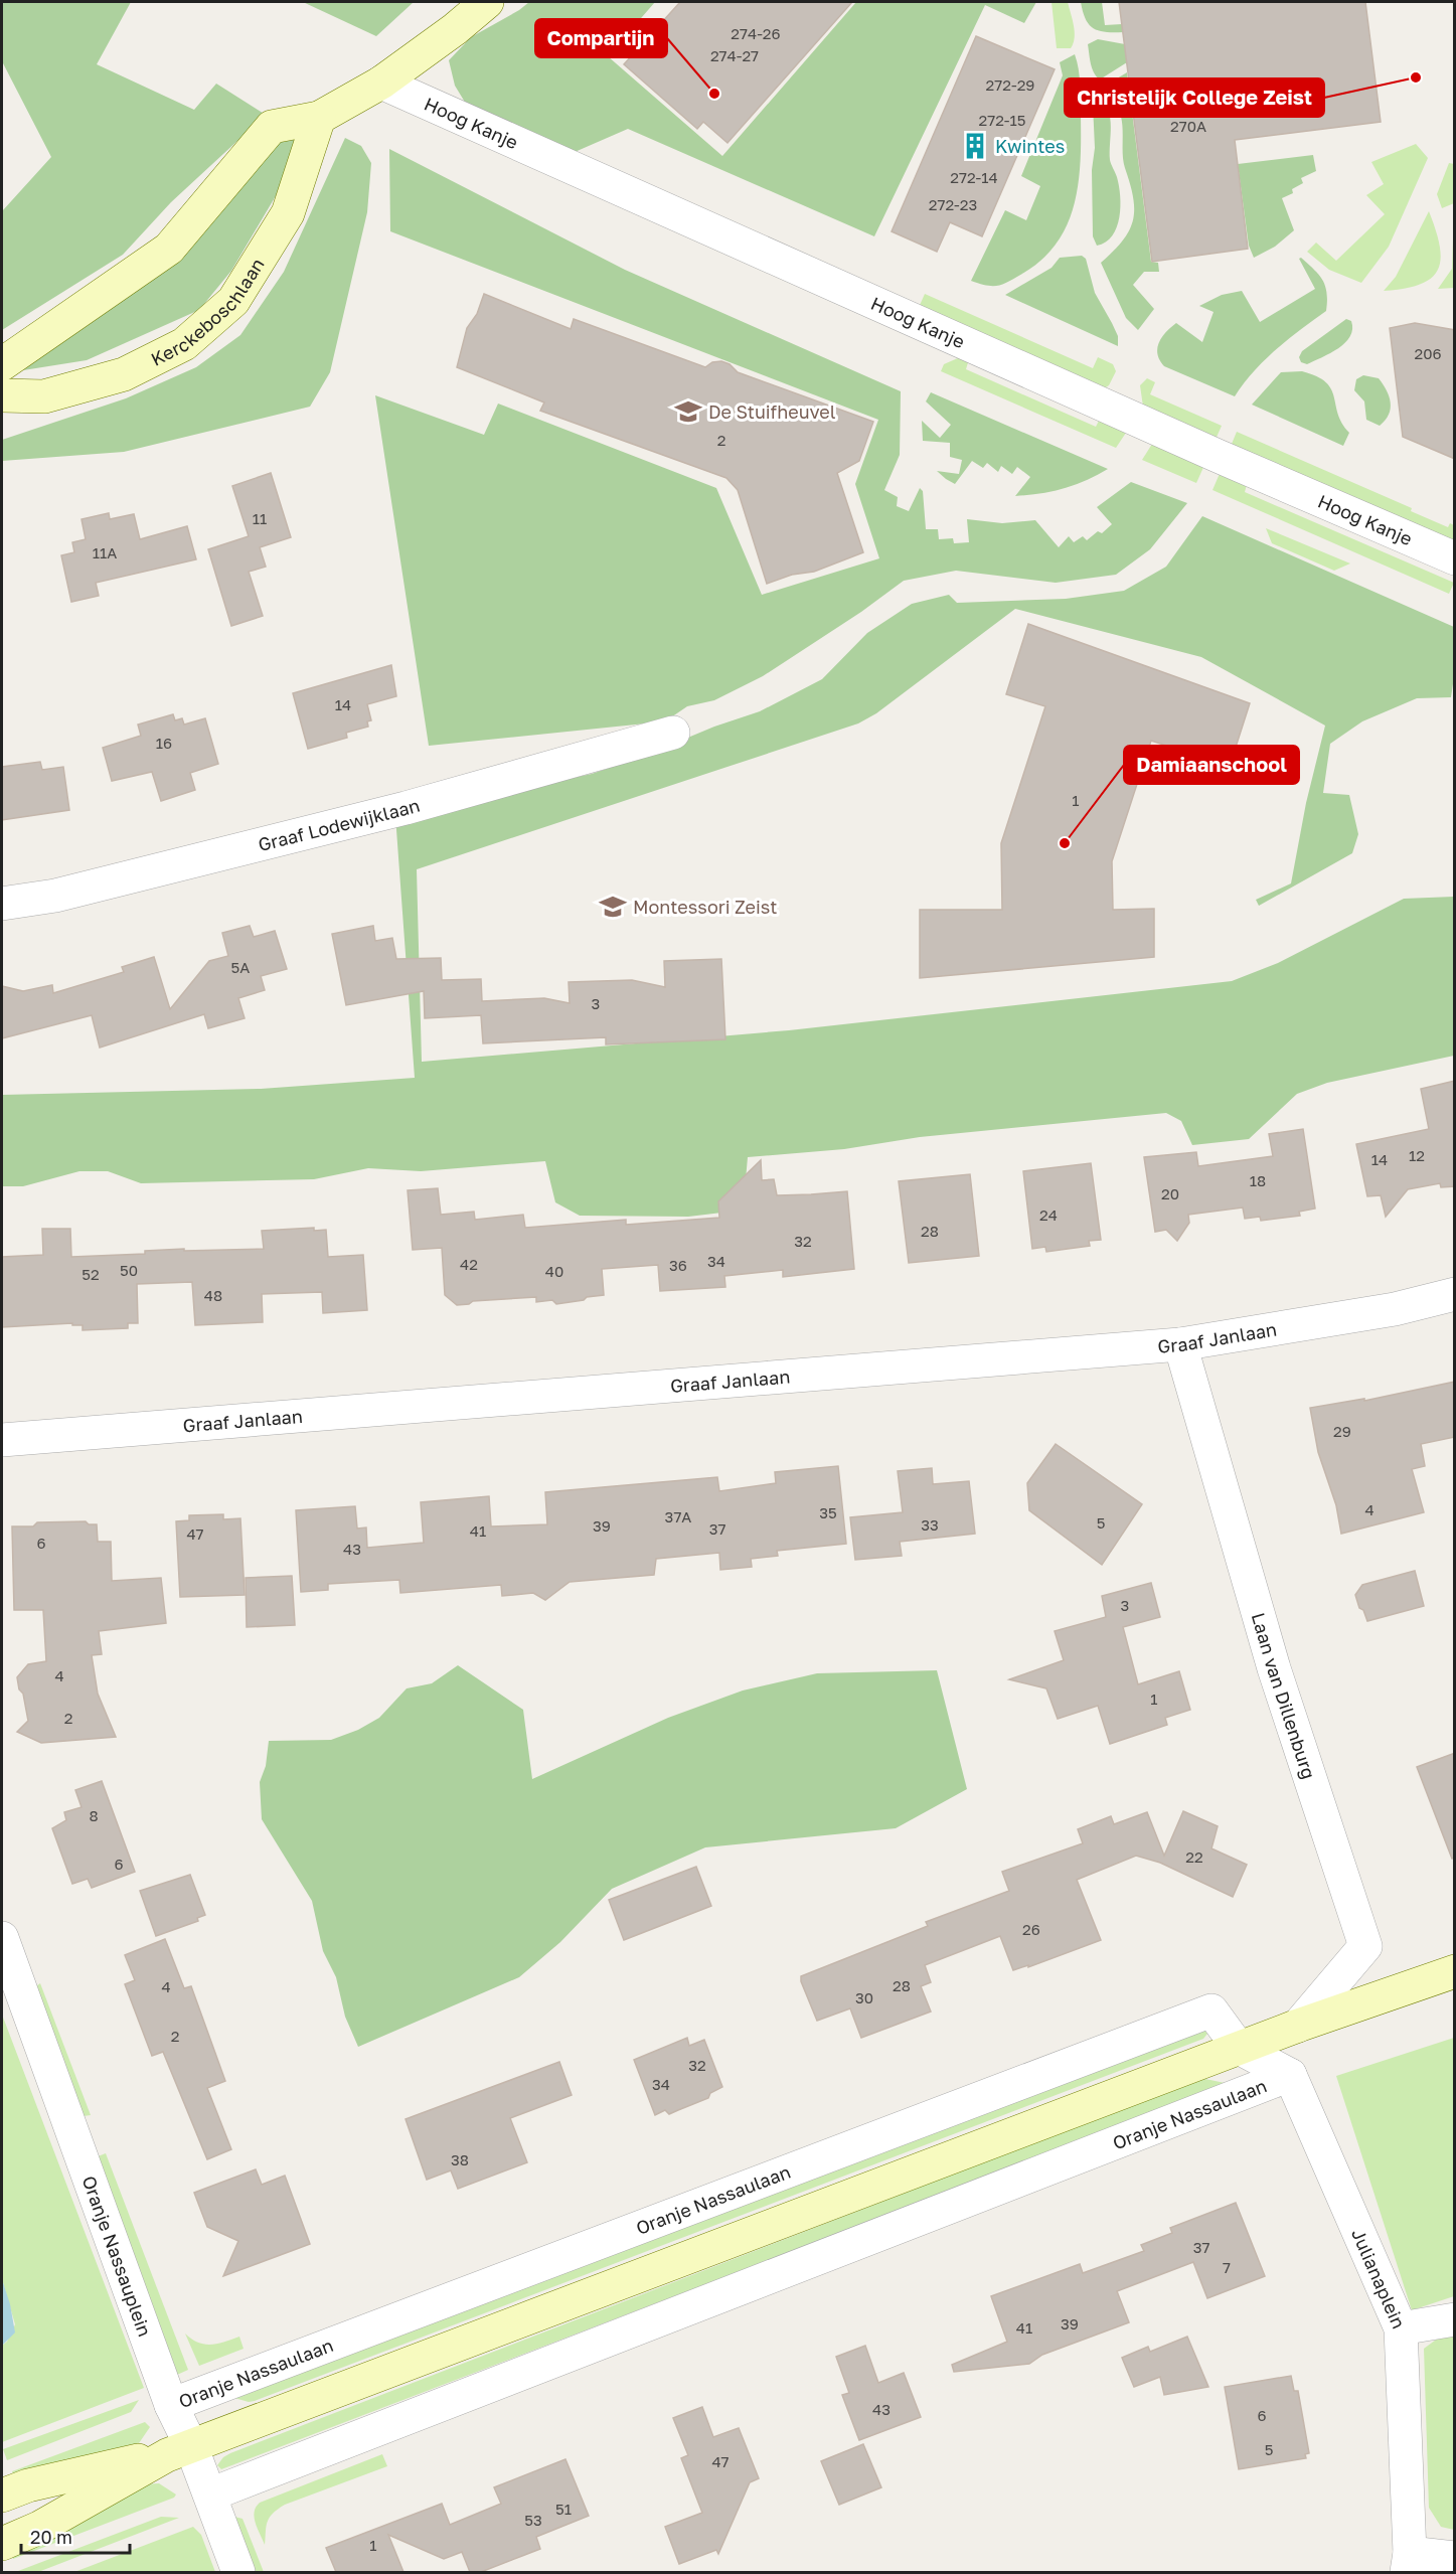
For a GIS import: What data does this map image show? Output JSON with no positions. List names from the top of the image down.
{
  "streets": {
    "street": [
      "Hoog Kanje",
      "Kerckeboschlaan",
      "Graaf Lodewijklaan",
      "Graaf Janlaan",
      "Laan van Dillenburg",
      "Oranje Nassaulaan",
      "Oranje Nassauplein",
      "Julianaplein"
    ]
  },
  "crossings": [
    ["Graaf Janlaan", "Laan van Dillenburg"],
    ["Oranje Nassaulaan", "Oranje Nassauplein"],
    ["Oranje Nassaulaan", "Julianaplein"]
  ],
  "places": {
    "other": ["Christelijk College Zeist", "Compartijn", "Damiaanschool"],
    "building": ["Kwintes"],
    "school or university": ["De Stuifheuvel", "Montessori Zeist"]
  },
  "house_numbers": [
    "274-26",
    "274-27",
    "272-29",
    "272-15",
    "270A",
    "272-14",
    "272-23",
    "206",
    "2",
    "11",
    "11A",
    "14",
    "16",
    "1",
    "5A",
    "3",
    "12",
    "14",
    "18",
    "20",
    "24",
    "28",
    "32",
    "34",
    "42",
    "36",
    "50",
    "40",
    "52",
    "48",
    "29",
    "4",
    "35",
    "37A",
    "5",
    "33",
    "39",
    "37",
    "41",
    "47",
    "6",
    "43",
    "3",
    "4",
    "1",
    "2",
    "8",
    "22",
    "6",
    "26",
    "28",
    "4",
    "30",
    "2",
    "32",
    "34",
    "38",
    "37",
    "7",
    "39",
    "41",
    "43",
    "6",
    "5",
    "47",
    "51",
    "53",
    "1"
  ],
  "scale_bar": "20 m"
}
